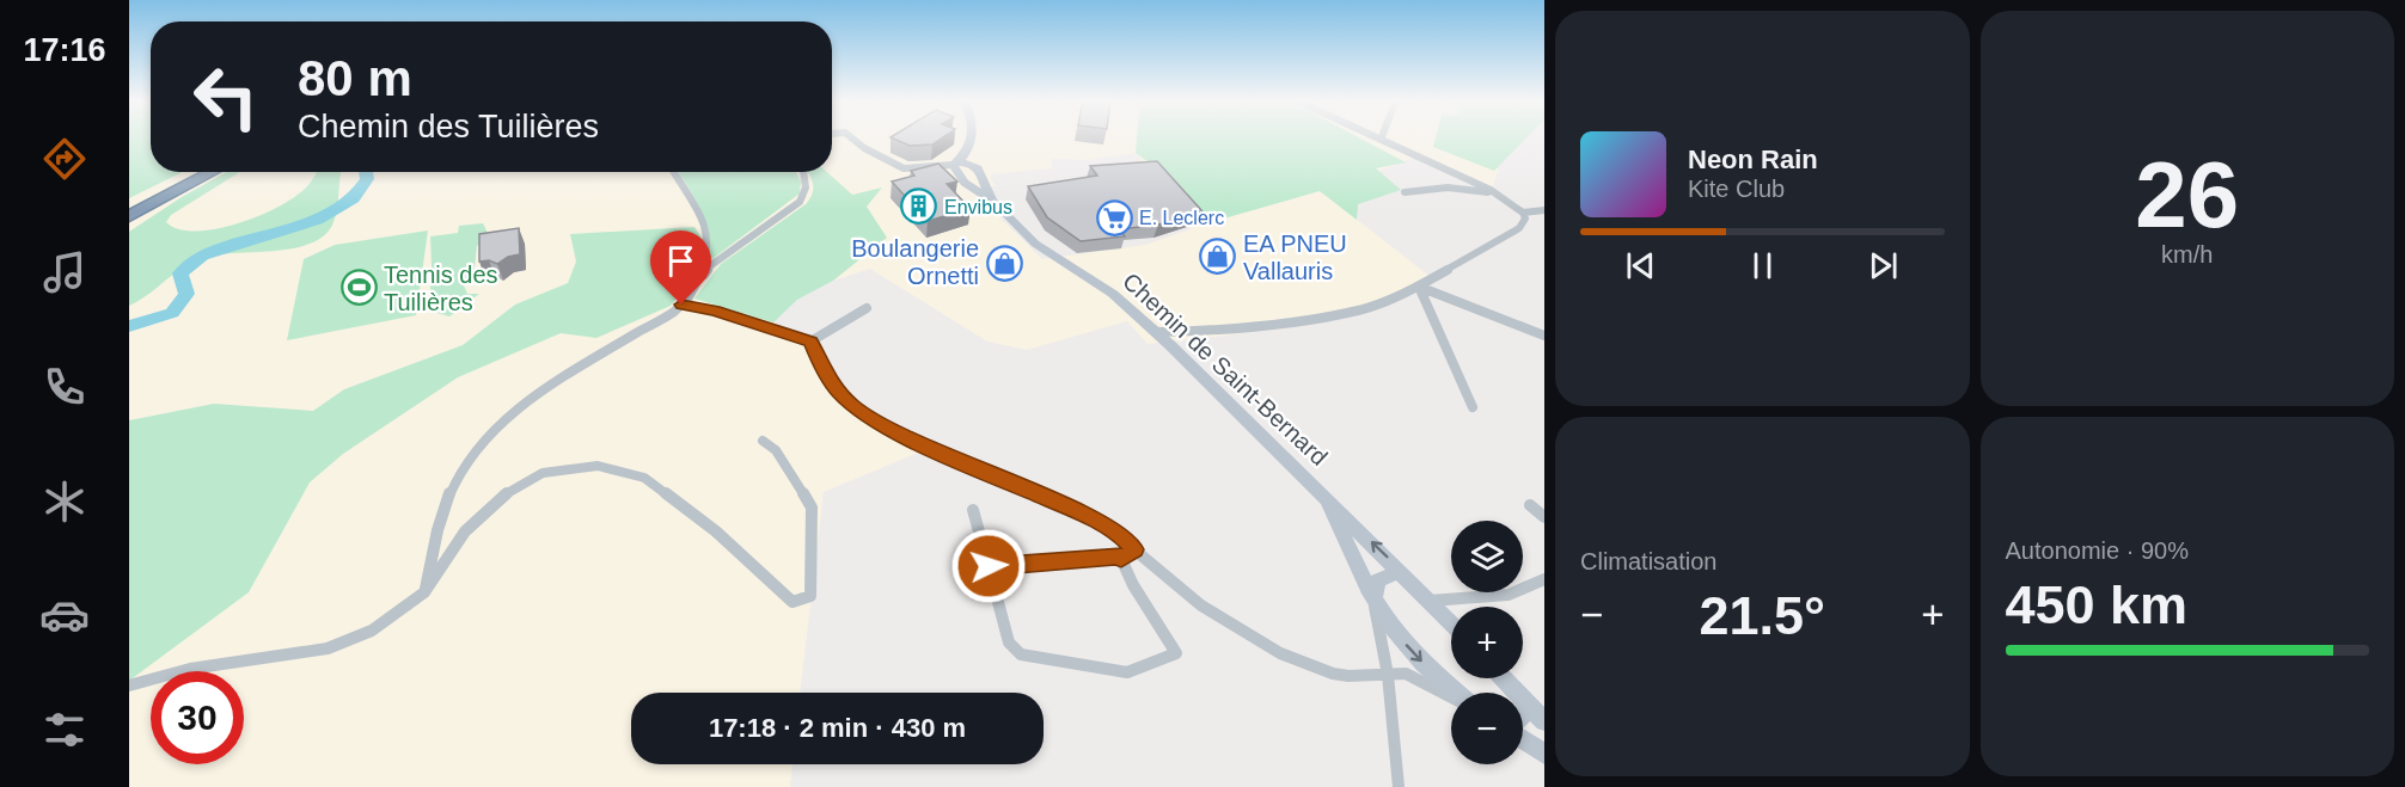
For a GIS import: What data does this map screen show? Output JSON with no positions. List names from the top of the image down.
{
  "streets": {
    "main road": ["Chemin de Saint-Bernard"]
  },
  "places": {
    "building": ["Envibus"],
    "supermarket": ["E. Leclerc"],
    "shop": ["EA PNEU Vallauris", "Boulangerie Ornetti"],
    "sports": ["Tennis des Tuilières"]
  },
  "page": {
    "tabs": "17:16",
    "tile": [
      ["26", "km/h"],
      "Climatisation",
      ["Autonomie · 90%", "450 km"]
    ],
    "turn": ["80 m", "Chemin des Tuilières"],
    "song": ["Neon Rain", "Kite Club"],
    "map_buttons": ["+", "−"],
    "heat": ["−", "21.5°", "+"],
    "limit": "30",
    "trip": "17:18 · 2 min · 430 m"
  }
}
